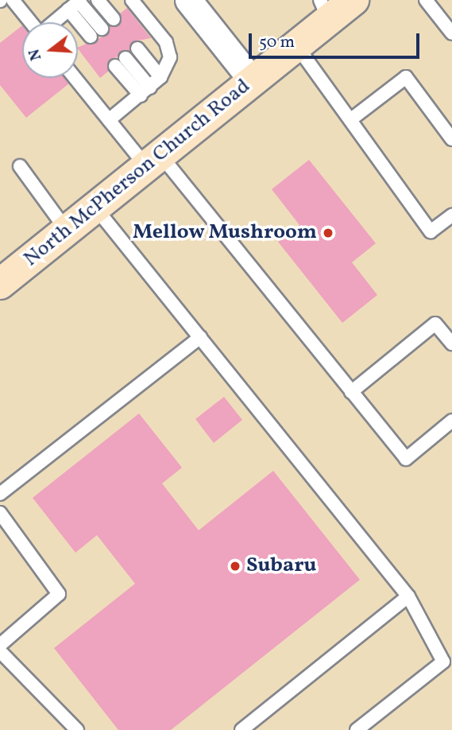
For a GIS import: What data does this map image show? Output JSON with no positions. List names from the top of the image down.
{
  "streets": {
    "main road": ["North McPherson Church Road"]
  },
  "places": ["Mellow Mushroom", "Subaru"],
  "scale_bar": "50 m",
  "north": "left"
}
